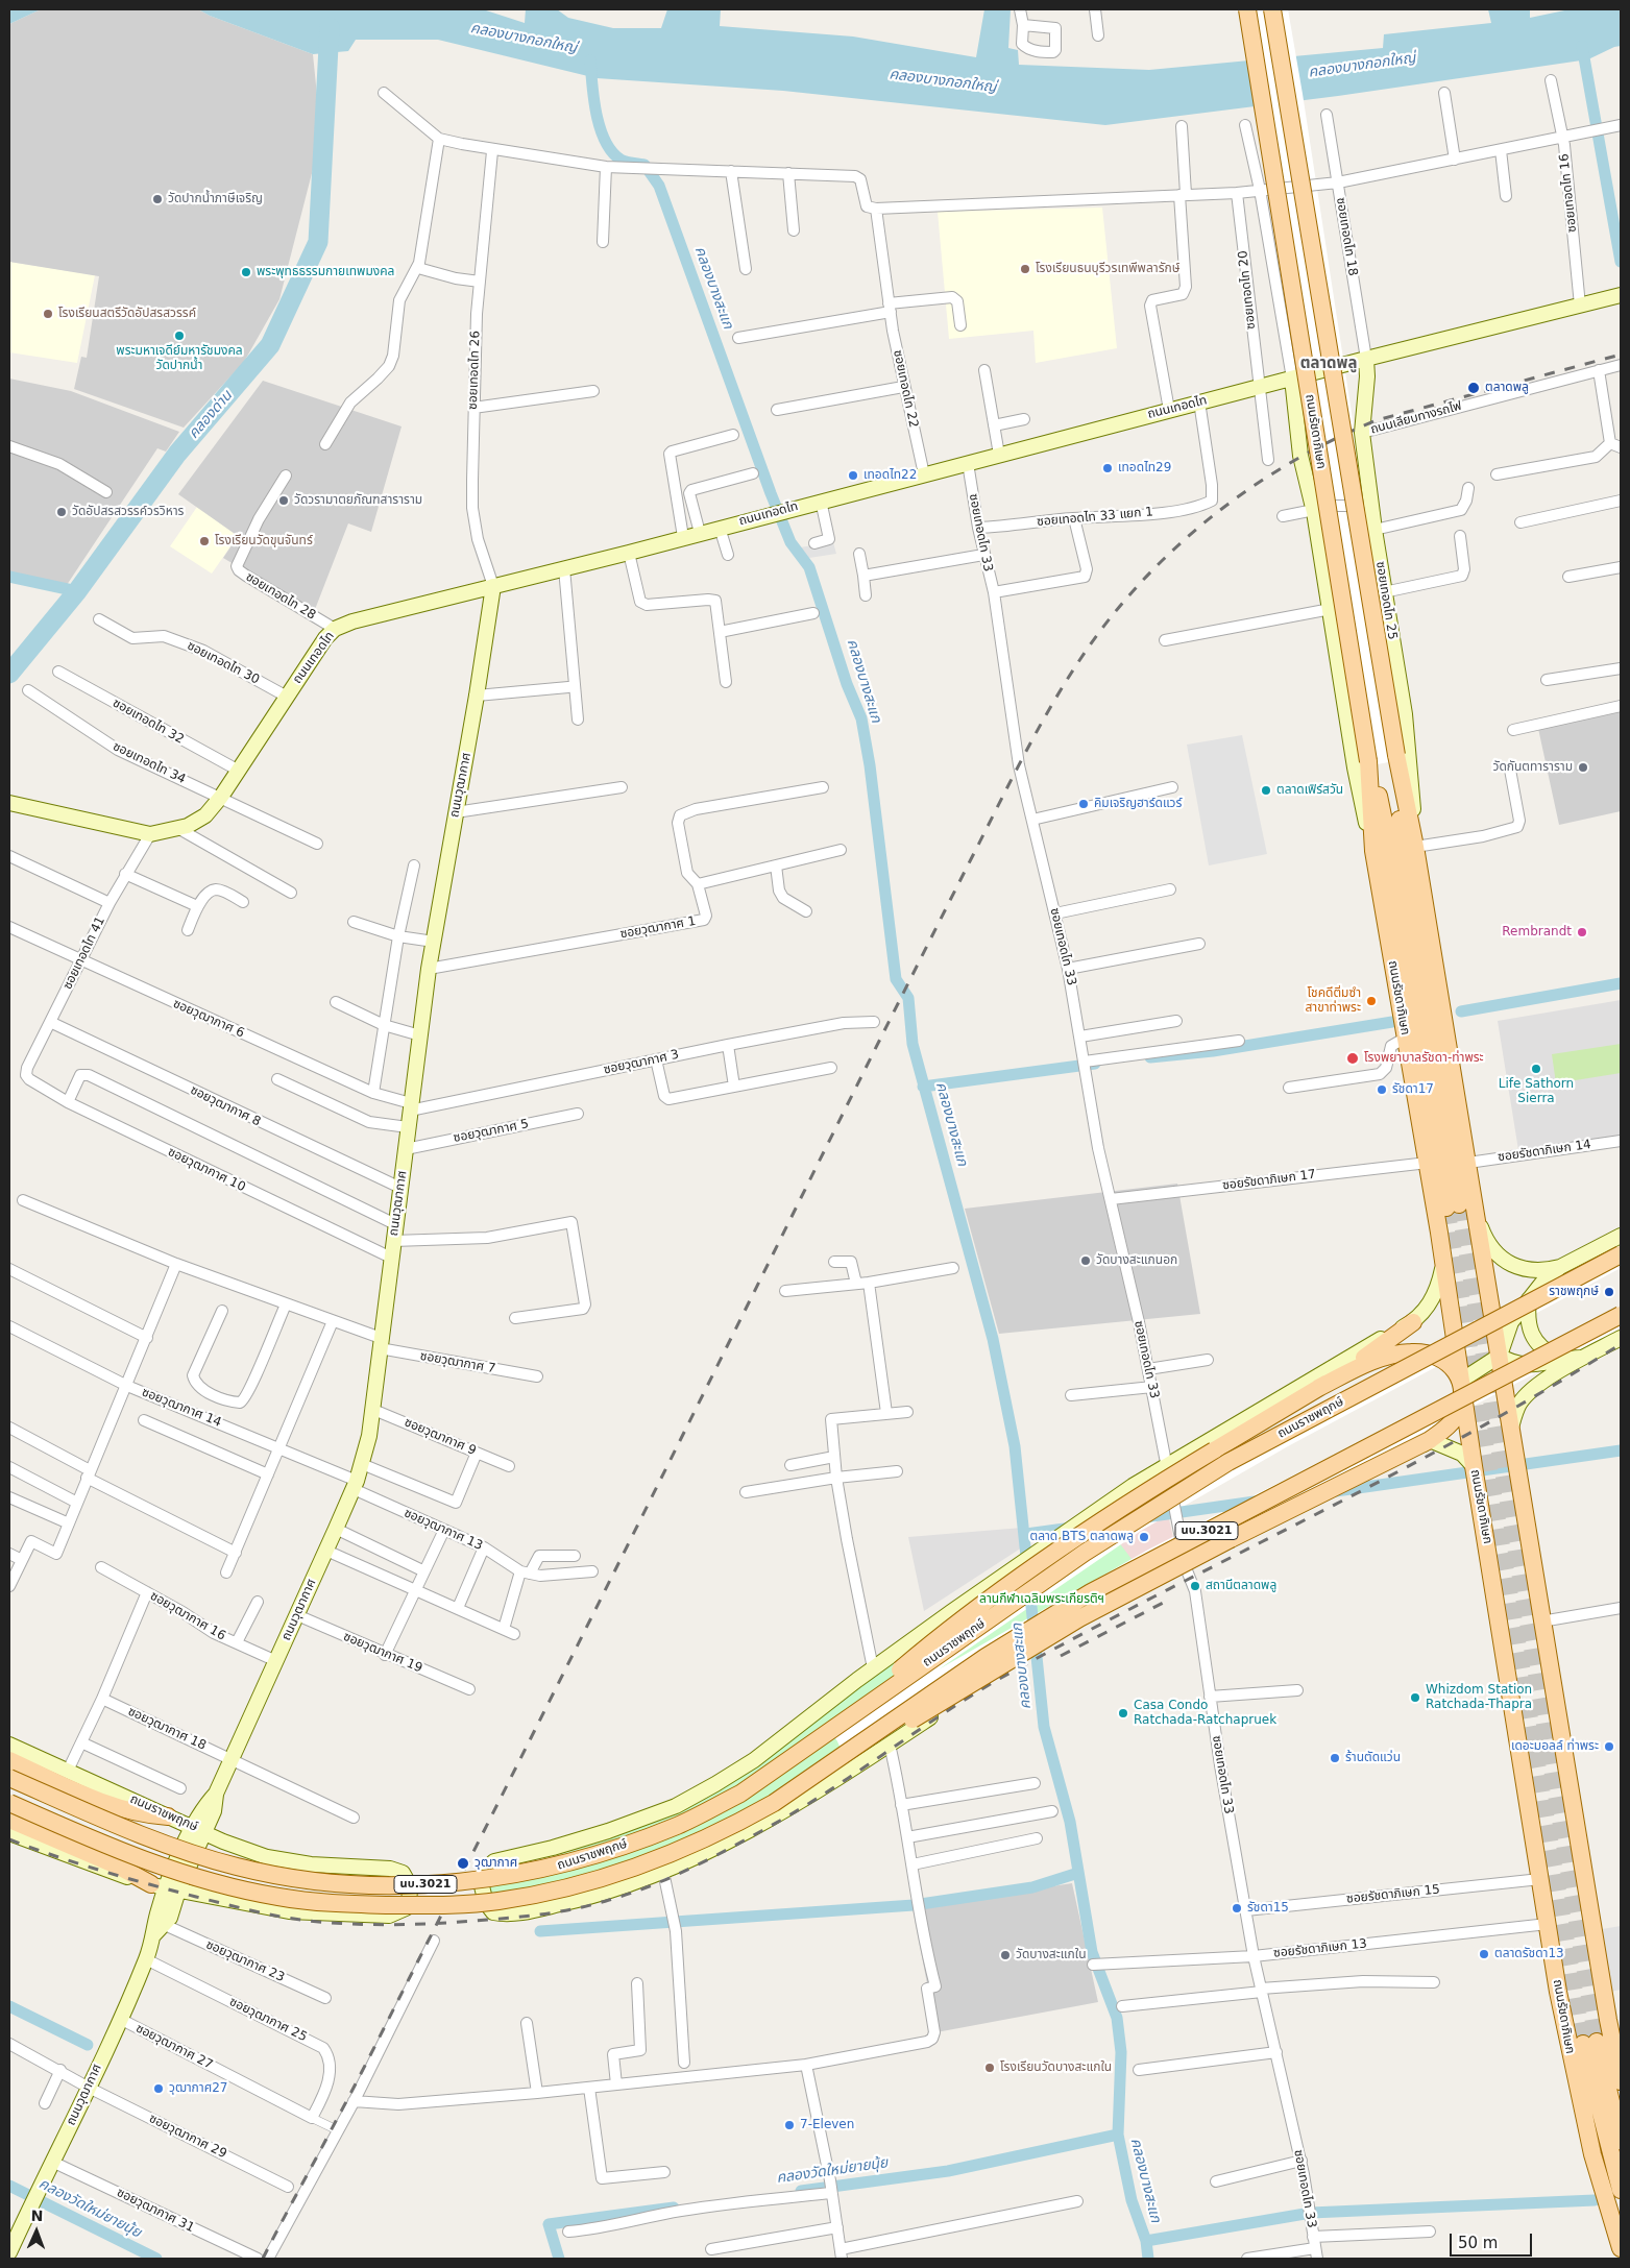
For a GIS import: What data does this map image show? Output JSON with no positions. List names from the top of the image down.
{
  "streets": {
    "main road": [
      "ถนนเทอดไท",
      "ถนนรัชดาภิเษก",
      "ซอยเทอดไท 25",
      "ถนนวุฒากาศ",
      "ถนนราชพฤกษ์",
      "นบ.3021"
    ],
    "street": [
      "ซอยเทอดไท 16",
      "ซอยเทอดไท 18",
      "ซอยเทอดไท 20",
      "ซอยเทอดไท 26",
      "ซอยเทอดไท 22",
      "ถนนเลียบทางรถไฟ",
      "ซอยเทอดไท 33 แยก 1",
      "ซอยเทอดไท 33",
      "ซอยเทอดไท 28",
      "ซอยเทอดไท 30",
      "ซอยเทอดไท 32",
      "ซอยเทอดไท 34",
      "ซอยวุฒากาศ 1",
      "ซอยเทอดไท 41",
      "ซอยวุฒากาศ 6",
      "ซอยวุฒากาศ 3",
      "ซอยวุฒากาศ 8",
      "ซอยวุฒากาศ 5",
      "ซอยรัชดาภิเษก 14",
      "ซอยวุฒากาศ 10",
      "ซอยรัชดาภิเษก 17",
      "ซอยวุฒากาศ 7",
      "ซอยวุฒากาศ 14",
      "ซอยวุฒากาศ 9",
      "ซอยวุฒากาศ 13",
      "ซอยวุฒากาศ 16",
      "ซอยวุฒากาศ 19",
      "ซอยวุฒากาศ 18",
      "ซอยรัชดาภิเษก 15",
      "ซอยรัชดาภิเษก 13",
      "ซอยวุฒากาศ 23",
      "ซอยวุฒากาศ 25",
      "ซอยวุฒากาศ 27",
      "ซอยวุฒากาศ 29",
      "ซอยวุฒากาศ 31"
    ]
  },
  "crossings": [
    ["ซอยเทอดไท 16", "ถนนเทอดไท"],
    ["ซอยเทอดไท 18", "ถนนเทอดไท"],
    ["ซอยเทอดไท 18", "ซอยเทอดไท 25"],
    ["ซอยเทอดไท 20", "ถนนเทอดไท"],
    ["ซอยเทอดไท 26", "ถนนเทอดไท"],
    ["ซอยเทอดไท 26", "ถนนวุฒากาศ"],
    ["ซอยเทอดไท 22", "ถนนเทอดไท"],
    ["ถนนเทอดไท", "ซอยเทอดไท 33 แยก 1"],
    ["ถนนเทอดไท", "ซอยเทอดไท 33"],
    ["ถนนเทอดไท", "ซอยเทอดไท 28"],
    ["ถนนเทอดไท", "ซอยเทอดไท 25"],
    ["ถนนเทอดไท", "ซอยเทอดไท 30"],
    ["ถนนเทอดไท", "ซอยเทอดไท 32"],
    ["ถนนเทอดไท", "ซอยเทอดไท 34"],
    ["ถนนเทอดไท", "ถนนวุฒากาศ"],
    ["ถนนเทอดไท", "ซอยเทอดไท 41"],
    ["ถนนเลียบทางรถไฟ", "ซอยเทอดไท 25"],
    ["ถนนรัชดาภิเษก", "ซอยเทอดไท 25"],
    ["ถนนรัชดาภิเษก", "ซอยรัชดาภิเษก 14"],
    ["ถนนรัชดาภิเษก", "ซอยรัชดาภิเษก 17"],
    ["ถนนรัชดาภิเษก", "ถนนราชพฤกษ์"],
    ["ถนนรัชดาภิเษก", "ซอยรัชดาภิเษก 15"],
    ["ถนนรัชดาภิเษก", "ซอยรัชดาภิเษก 13"],
    ["ซอยเทอดไท 33 แยก 1", "ซอยเทอดไท 33"],
    ["ซอยเทอดไท 33", "ซอยรัชดาภิเษก 17"],
    ["ซอยเทอดไท 33", "ถนนราชพฤกษ์"],
    ["ซอยเทอดไท 33", "ซอยรัชดาภิเษก 15"],
    ["ซอยเทอดไท 33", "ซอยรัชดาภิเษก 13"],
    ["ถนนวุฒากาศ", "ซอยวุฒากาศ 1"],
    ["ถนนวุฒากาศ", "ซอยวุฒากาศ 6"],
    ["ถนนวุฒากาศ", "ซอยวุฒากาศ 3"],
    ["ถนนวุฒากาศ", "ซอยวุฒากาศ 8"],
    ["ถนนวุฒากาศ", "ซอยวุฒากาศ 5"],
    ["ถนนวุฒากาศ", "ซอยวุฒากาศ 10"],
    ["ถนนวุฒากาศ", "ซอยวุฒากาศ 7"],
    ["ถนนวุฒากาศ", "ซอยวุฒากาศ 14"],
    ["ถนนวุฒากาศ", "ถนนราชพฤกษ์"],
    ["ถนนวุฒากาศ", "ซอยวุฒากาศ 9"],
    ["ถนนวุฒากาศ", "ซอยวุฒากาศ 13"],
    ["ถนนวุฒากาศ", "ซอยวุฒากาศ 16"],
    ["ถนนวุฒากาศ", "ซอยวุฒากาศ 19"],
    ["ถนนวุฒากาศ", "ซอยวุฒากาศ 18"],
    ["ถนนวุฒากาศ", "ซอยวุฒากาศ 23"],
    ["ถนนวุฒากาศ", "ซอยวุฒากาศ 25"],
    ["ถนนวุฒากาศ", "ซอยวุฒากาศ 27"],
    ["ถนนวุฒากาศ", "ซอยวุฒากาศ 29"],
    ["ถนนวุฒากาศ", "ซอยวุฒากาศ 31"],
    ["ซอยเทอดไท 41", "ซอยวุฒากาศ 6"],
    ["ซอยเทอดไท 41", "ซอยวุฒากาศ 8"],
    ["ซอยเทอดไท 41", "ซอยวุฒากาศ 10"],
    ["ซอยวุฒากาศ 6", "ซอยวุฒากาศ 3"],
    ["ซอยวุฒากาศ 14", "ซอยวุฒากาศ 13"],
    ["ซอยวุฒากาศ 25", "ซอยวุฒากาศ 27"]
  ],
  "districts": ["ตลาดพลู"],
  "water": [
    "คลองบางกอกใหญ่",
    "คลองบางสะแก",
    "คลองด่าน",
    "คลองวัดใหม่ยายนุ้ย"
  ],
  "parks": ["ลานกีฬาเฉลิมพระเกียรติฯ"],
  "places": [
    "วัดปากน้ำภาษีเจริญ",
    "โรงเรียนธนบุรีวรเทพีพลารักษ์",
    "พระพุทธธรรมกายเทพมงคล",
    "โรงเรียนสตรีวัดอัปสรสวรรค์",
    "พระมหาเจดีย์มหารัชมงคล วัดปากน้ำ",
    "ตลาดพลู",
    "เทอดไท29",
    "เทอดไท22",
    "วัดวรามาตยภัณฑสาราราม",
    "วัดอัปสรสวรรค์วรวิหาร",
    "โรงเรียนวัดขุนจันทร์",
    "วัดกันตทาราราม",
    "ตลาดเฟิร์สวัน",
    "คิมเจริญฮาร์ดแวร์",
    "Rembrandt",
    "โชคดีติ่มซำ สาขาท่าพระ",
    "โรงพยาบาลรัชดา-ท่าพระ",
    "Life Sathorn Sierra",
    "รัชดา17",
    "วัดบางสะแกนอก",
    "ราชพฤกษ์",
    "ตลาด BTS ตลาดพลู",
    "สถานีตลาดพลู",
    "Whizdom Station Ratchada-Thapra",
    "Casa Condo Ratchada-Ratchapruek",
    "เดอะมอลล์ ท่าพระ",
    "ร้านตัดแว่น",
    "วุฒากาศ",
    "รัชดา15",
    "ตลาดรัชดา13",
    "วัดบางสะแกใน",
    "โรงเรียนวัดบางสะแกใน",
    "วุฒากาศ27",
    "7-Eleven"
  ],
  "scale_bar": "50 m",
  "north": "top"
}
